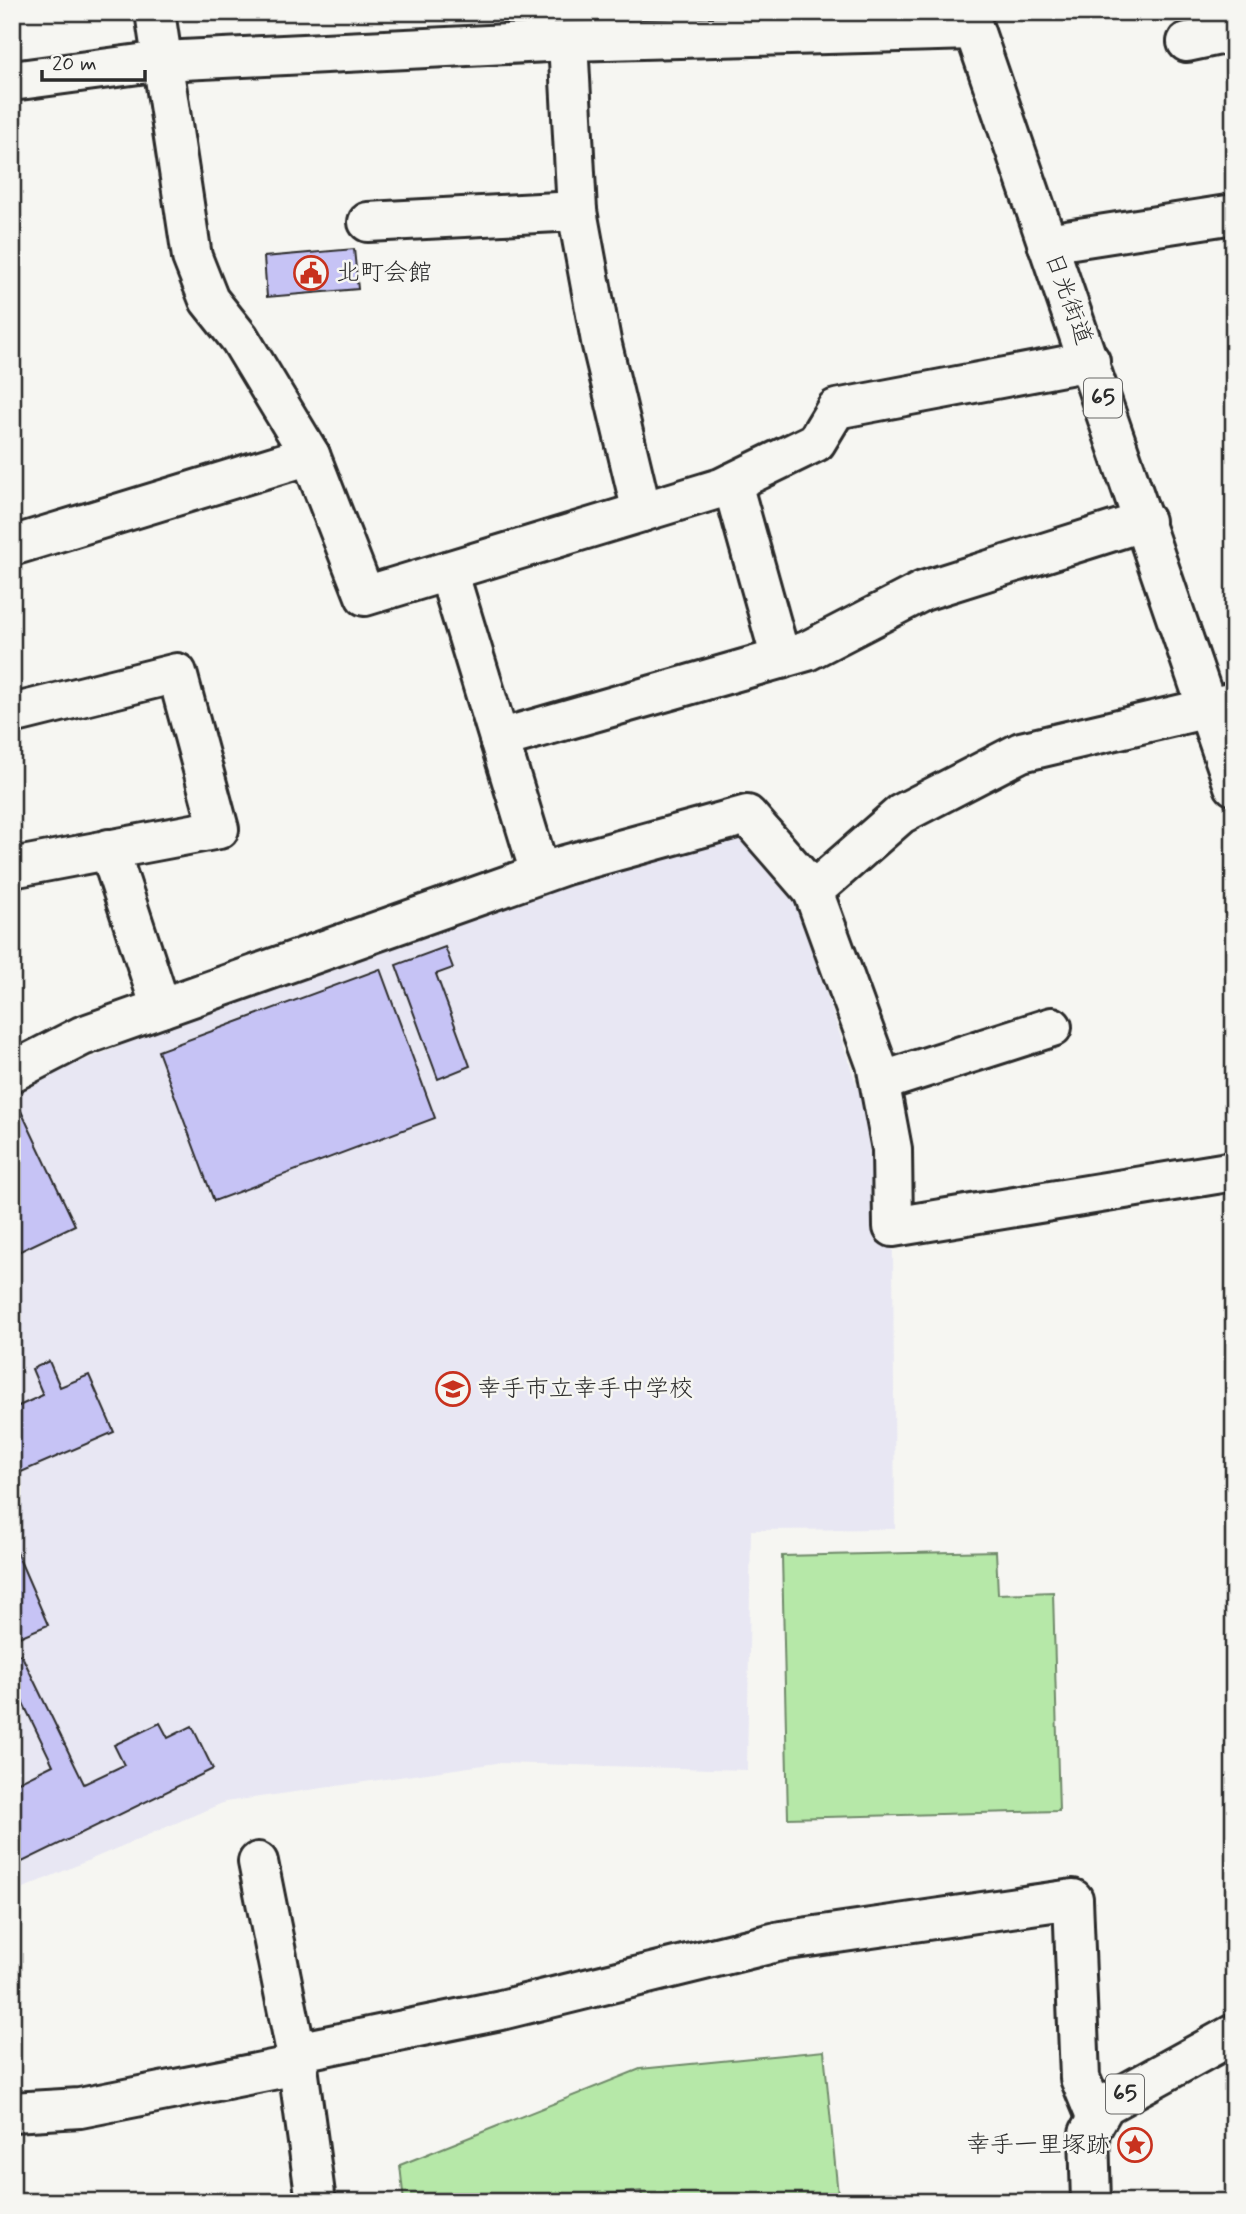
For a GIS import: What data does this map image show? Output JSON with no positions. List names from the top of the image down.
{
  "streets": {
    "street": ["日光街道", "65"]
  },
  "places": {
    "public building": ["北町会館"],
    "school or university": ["幸手市立幸手中学校"],
    "place": ["幸手一里塚跡"]
  },
  "scale_bar": "20 m"
}
